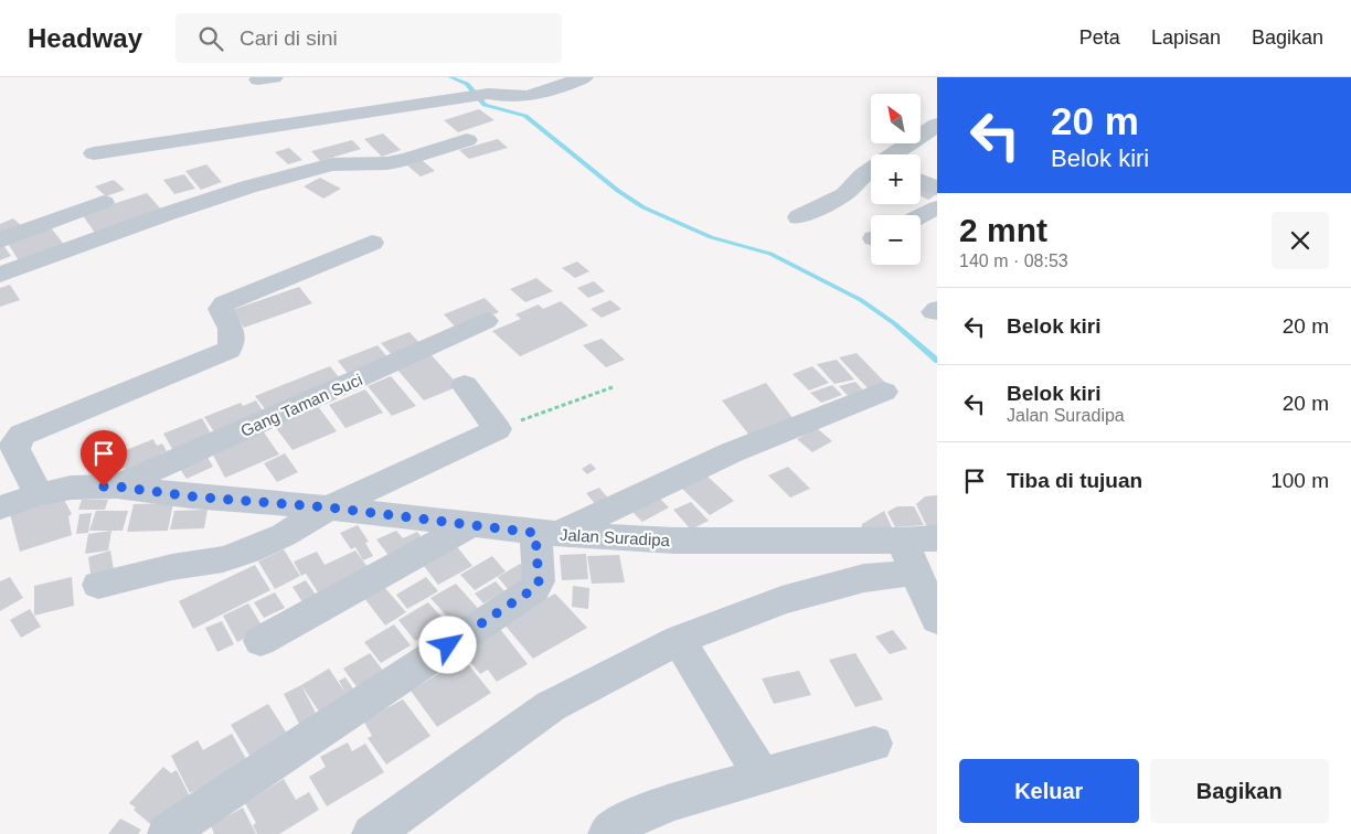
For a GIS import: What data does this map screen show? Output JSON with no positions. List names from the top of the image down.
{
  "streets": {
    "street": ["Gang Taman Suci", "Jalan Suradipa"]
  },
  "crossings": [
    ["Gang Taman Suci", "Jalan Suradipa"]
  ],
  "north": "top left",
  "page": {
    "header": "Headway",
    "search": "Cari di sini",
    "nav": ["Peta", "Lapisan", "Bagikan"],
    "turn": ["20 m", "Belok kiri"],
    "map_buttons": ["+", "−"],
    "heading": ["2 mnt", "140 m · 08:53"],
    "list": [
      {
        "name": "Belok kiri",
        "value": "20 m"
      },
      {
        "name": "Belok kiri",
        "note": "Jalan Suradipa",
        "value": "20 m"
      },
      {
        "name": "Tiba di tujuan",
        "value": "100 m"
      }
    ],
    "buttons": ["Keluar", "Bagikan"]
  }
}
